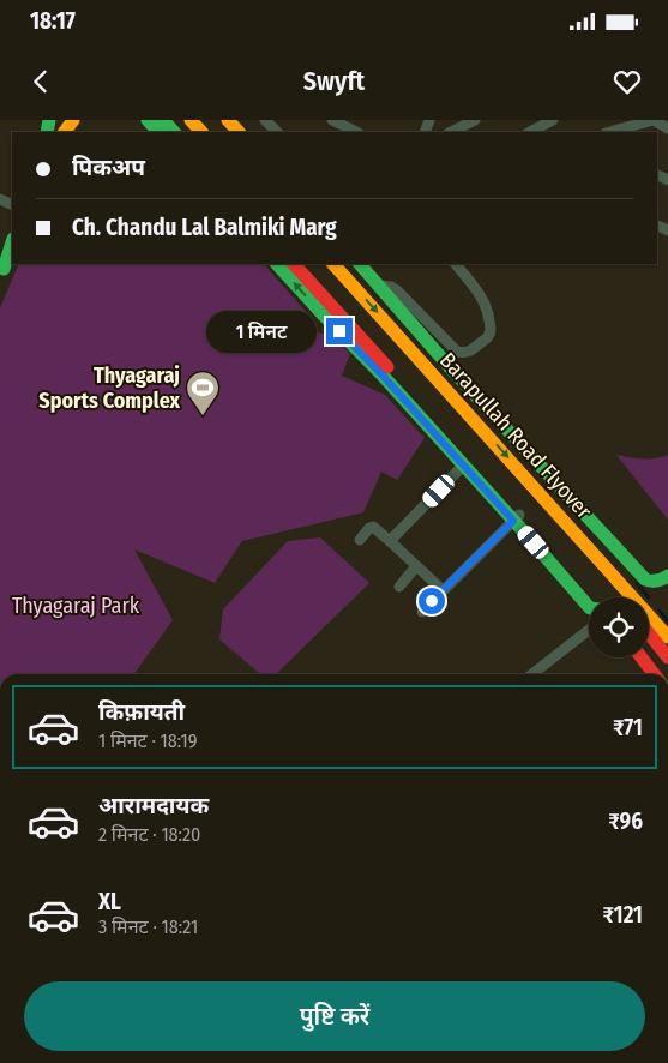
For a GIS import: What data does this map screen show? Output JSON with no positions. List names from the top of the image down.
{
  "streets": {
    "main road": ["Barapullah Road Flyover"]
  },
  "parks": ["Thyagaraj Park"],
  "places": {
    "sports": ["Thyagaraj Sports Complex"]
  },
  "page": {
    "status": "18:17",
    "header": "Swyft",
    "banner": ["पिकअप", "Ch. Chandu Lal Balmiki Marg"],
    "bubble": "1 मिनट",
    "list": [
      {
        "name": "किफ़ायती",
        "note": "1 मिनट · 18:19",
        "value": "₹71"
      },
      {
        "name": "आरामदायक",
        "note": "2 मिनट · 18:20",
        "value": "₹96"
      },
      {
        "name": "XL",
        "note": "3 मिनट · 18:21",
        "value": "₹121"
      }
    ],
    "buttons": "पुष्टि करें"
  }
}
